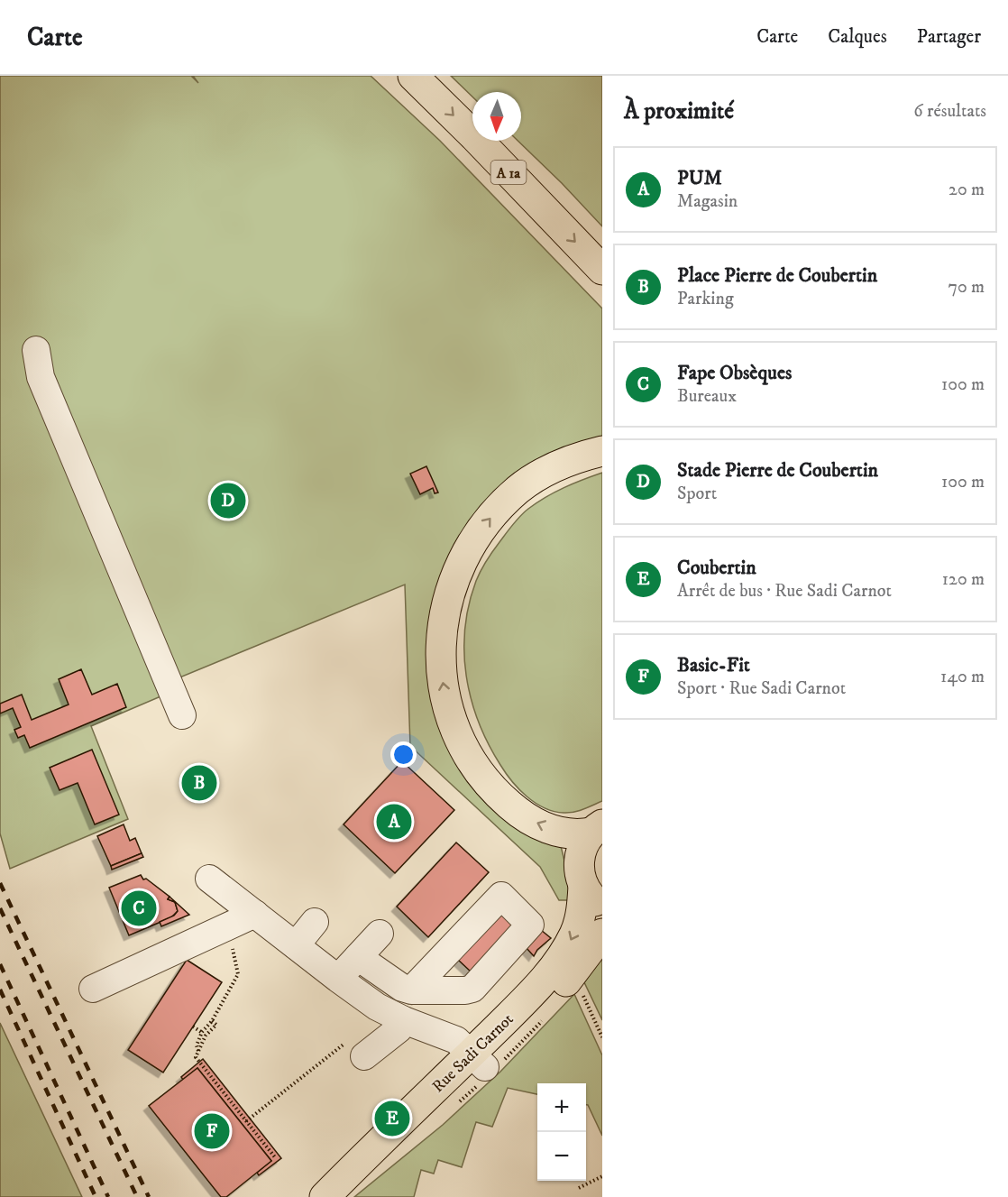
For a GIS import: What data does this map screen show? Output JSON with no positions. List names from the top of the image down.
{
  "streets": {
    "main road": ["A 1a", "Rue Sadi Carnot"]
  },
  "north": "bottom",
  "page": {
    "header": "Carte",
    "nav": ["Carte", "Calques", "Partager"],
    "heading": ["À proximité", "6 résultats"],
    "list": [
      {
        "mark": "A",
        "name": "PUM",
        "note": "Magasin",
        "value": "20 m"
      },
      {
        "mark": "B",
        "name": "Place Pierre de Coubertin",
        "note": "Parking",
        "value": "70 m"
      },
      {
        "mark": "C",
        "name": "Fape Obsèques",
        "note": "Bureaux",
        "value": "100 m"
      },
      {
        "mark": "D",
        "name": "Stade Pierre de Coubertin",
        "note": "Sport",
        "value": "100 m"
      },
      {
        "mark": "E",
        "name": "Coubertin",
        "note": "Arrêt de bus · Rue Sadi Carnot",
        "value": "120 m"
      },
      {
        "mark": "F",
        "name": "Basic-Fit",
        "note": "Sport · Rue Sadi Carnot",
        "value": "140 m"
      }
    ],
    "pins": [
      "D",
      "B",
      "A",
      "C",
      "E",
      "F"
    ],
    "map_buttons": ["+", "−"]
  }
}
